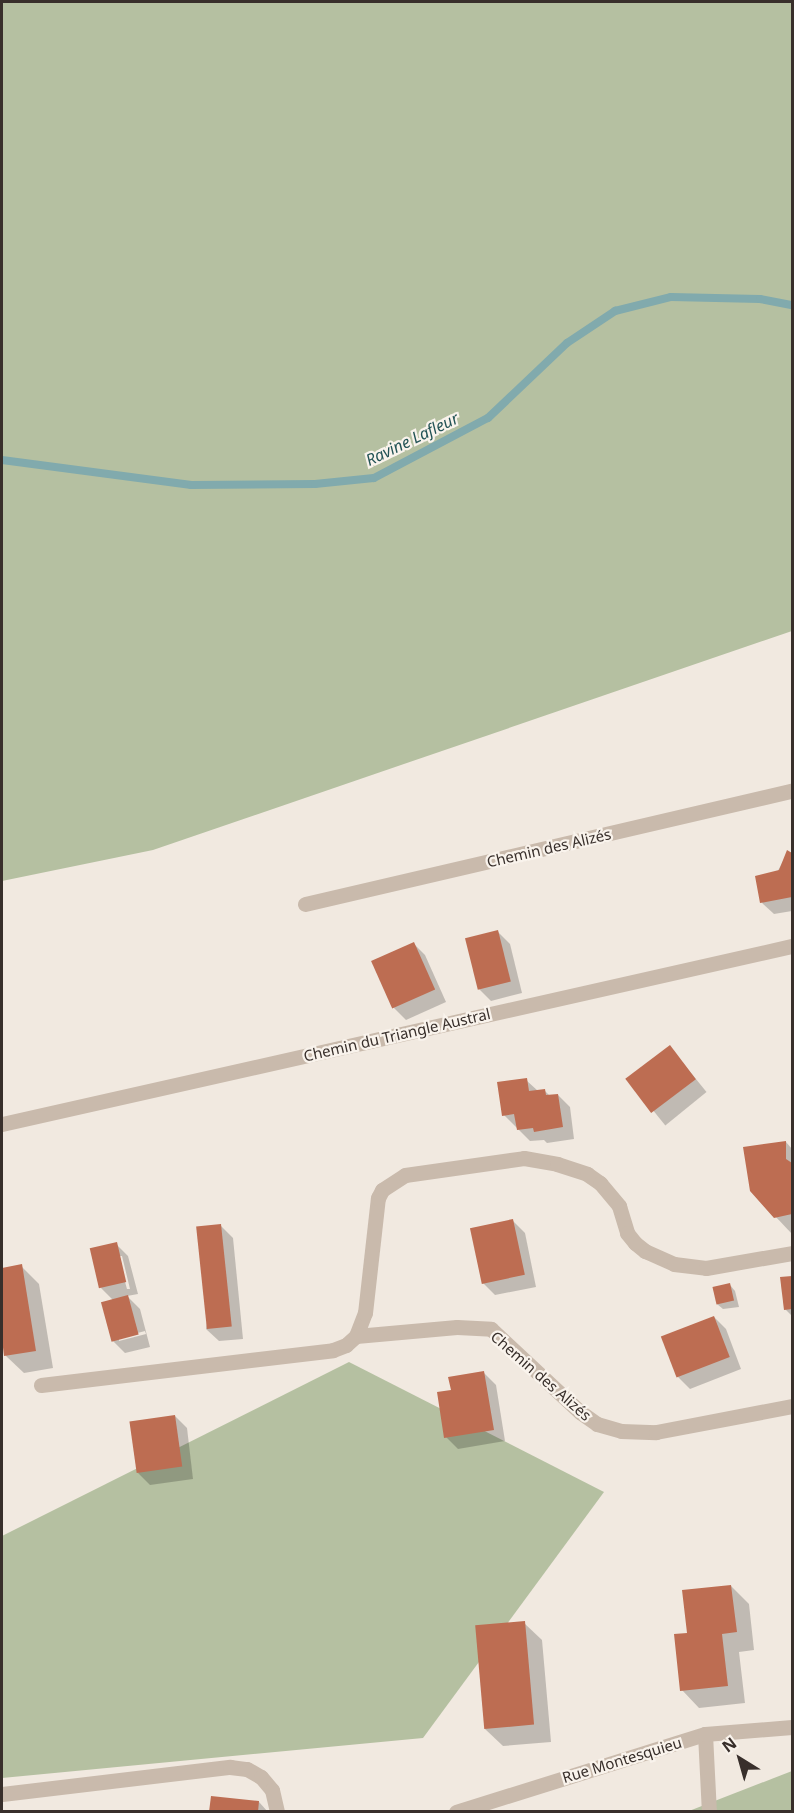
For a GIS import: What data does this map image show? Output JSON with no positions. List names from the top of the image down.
{
  "streets": {
    "street": ["Chemin des Alizés", "Chemin du Triangle Austral", "Rue Montesquieu"]
  },
  "water": ["Ravine Lafleur"],
  "north": "top left"
}
